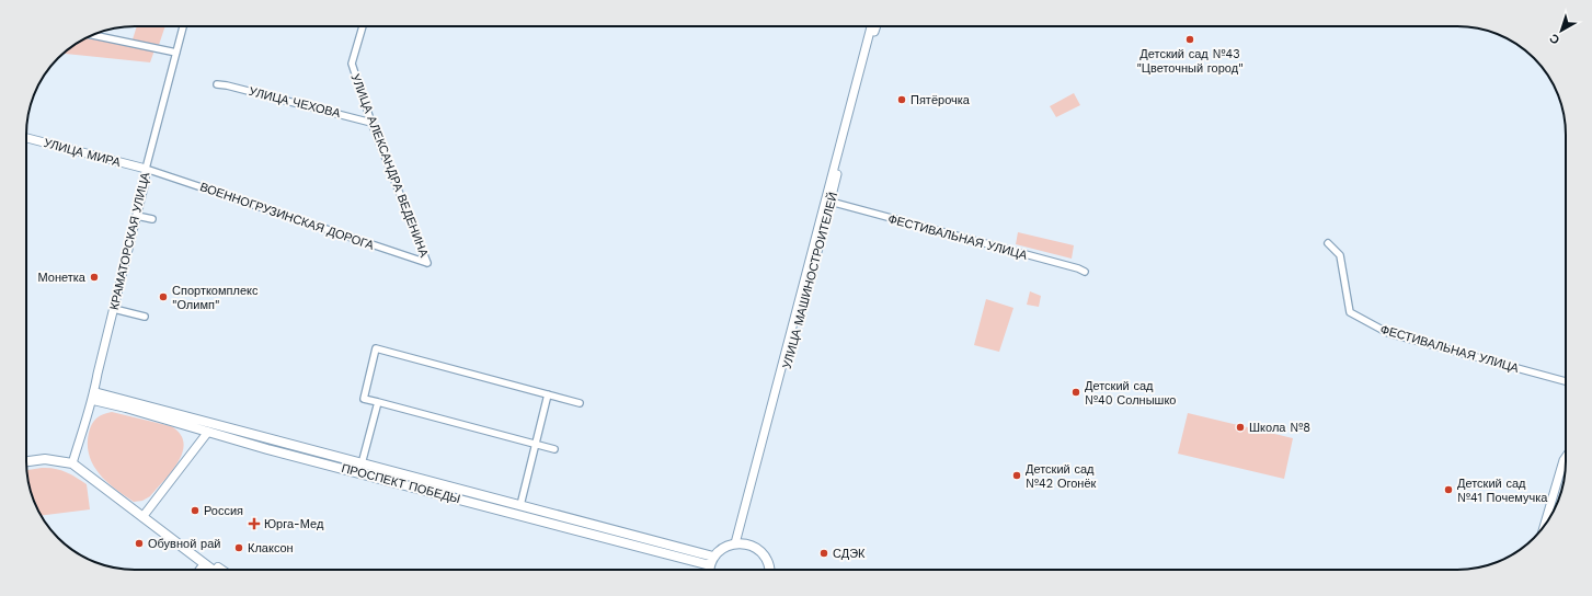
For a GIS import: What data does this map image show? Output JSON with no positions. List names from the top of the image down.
{
  "streets": {
    "main road": ["ПРОСПЕКТ ПОБЕДЫ"],
    "street": [
      "УЛИЦА ЧЕХОВА",
      "УЛИЦА МИРА",
      "УЛИЦА АЛЕКСАНДРА ВЕДЕНИНА",
      "ВОЕННОГРУЗИНСКАЯ ДОРОГА",
      "ФЕСТИВАЛЬНАЯ УЛИЦА",
      "КРАМАТОРСКАЯ УЛИЦА",
      "УЛИЦА МАШИНОСТРОИТЕЛЕЙ"
    ]
  },
  "crossings": [
    ["УЛИЦА ЧЕХОВА", "УЛИЦА АЛЕКСАНДРА ВЕДЕНИНА"],
    ["УЛИЦА МИРА", "ВОЕННОГРУЗИНСКАЯ ДОРОГА"],
    ["УЛИЦА МИРА", "КРАМАТОРСКАЯ УЛИЦА"],
    ["УЛИЦА АЛЕКСАНДРА ВЕДЕНИНА", "ВОЕННОГРУЗИНСКАЯ ДОРОГА"],
    ["ВОЕННОГРУЗИНСКАЯ ДОРОГА", "КРАМАТОРСКАЯ УЛИЦА"],
    ["ФЕСТИВАЛЬНАЯ УЛИЦА", "УЛИЦА МАШИНОСТРОИТЕЛЕЙ"],
    ["КРАМАТОРСКАЯ УЛИЦА", "ПРОСПЕКТ ПОБЕДЫ"]
  ],
  "places": {
    "other": [
      "Детский сад №43 \"Цветочный город\"",
      "Пятёрочка",
      "Монетка",
      "Спорткомплекс \"Олимп\"",
      "Детский сад №40 Солнышко",
      "Школа №8",
      "Детский сад №42 Огонёк",
      "Детский сад №41 Почемучка",
      "Россия",
      "Обувной рай",
      "Клаксон",
      "СДЭК"
    ],
    "health": ["Юрга-Мед"]
  },
  "north": "bottom left"
}
